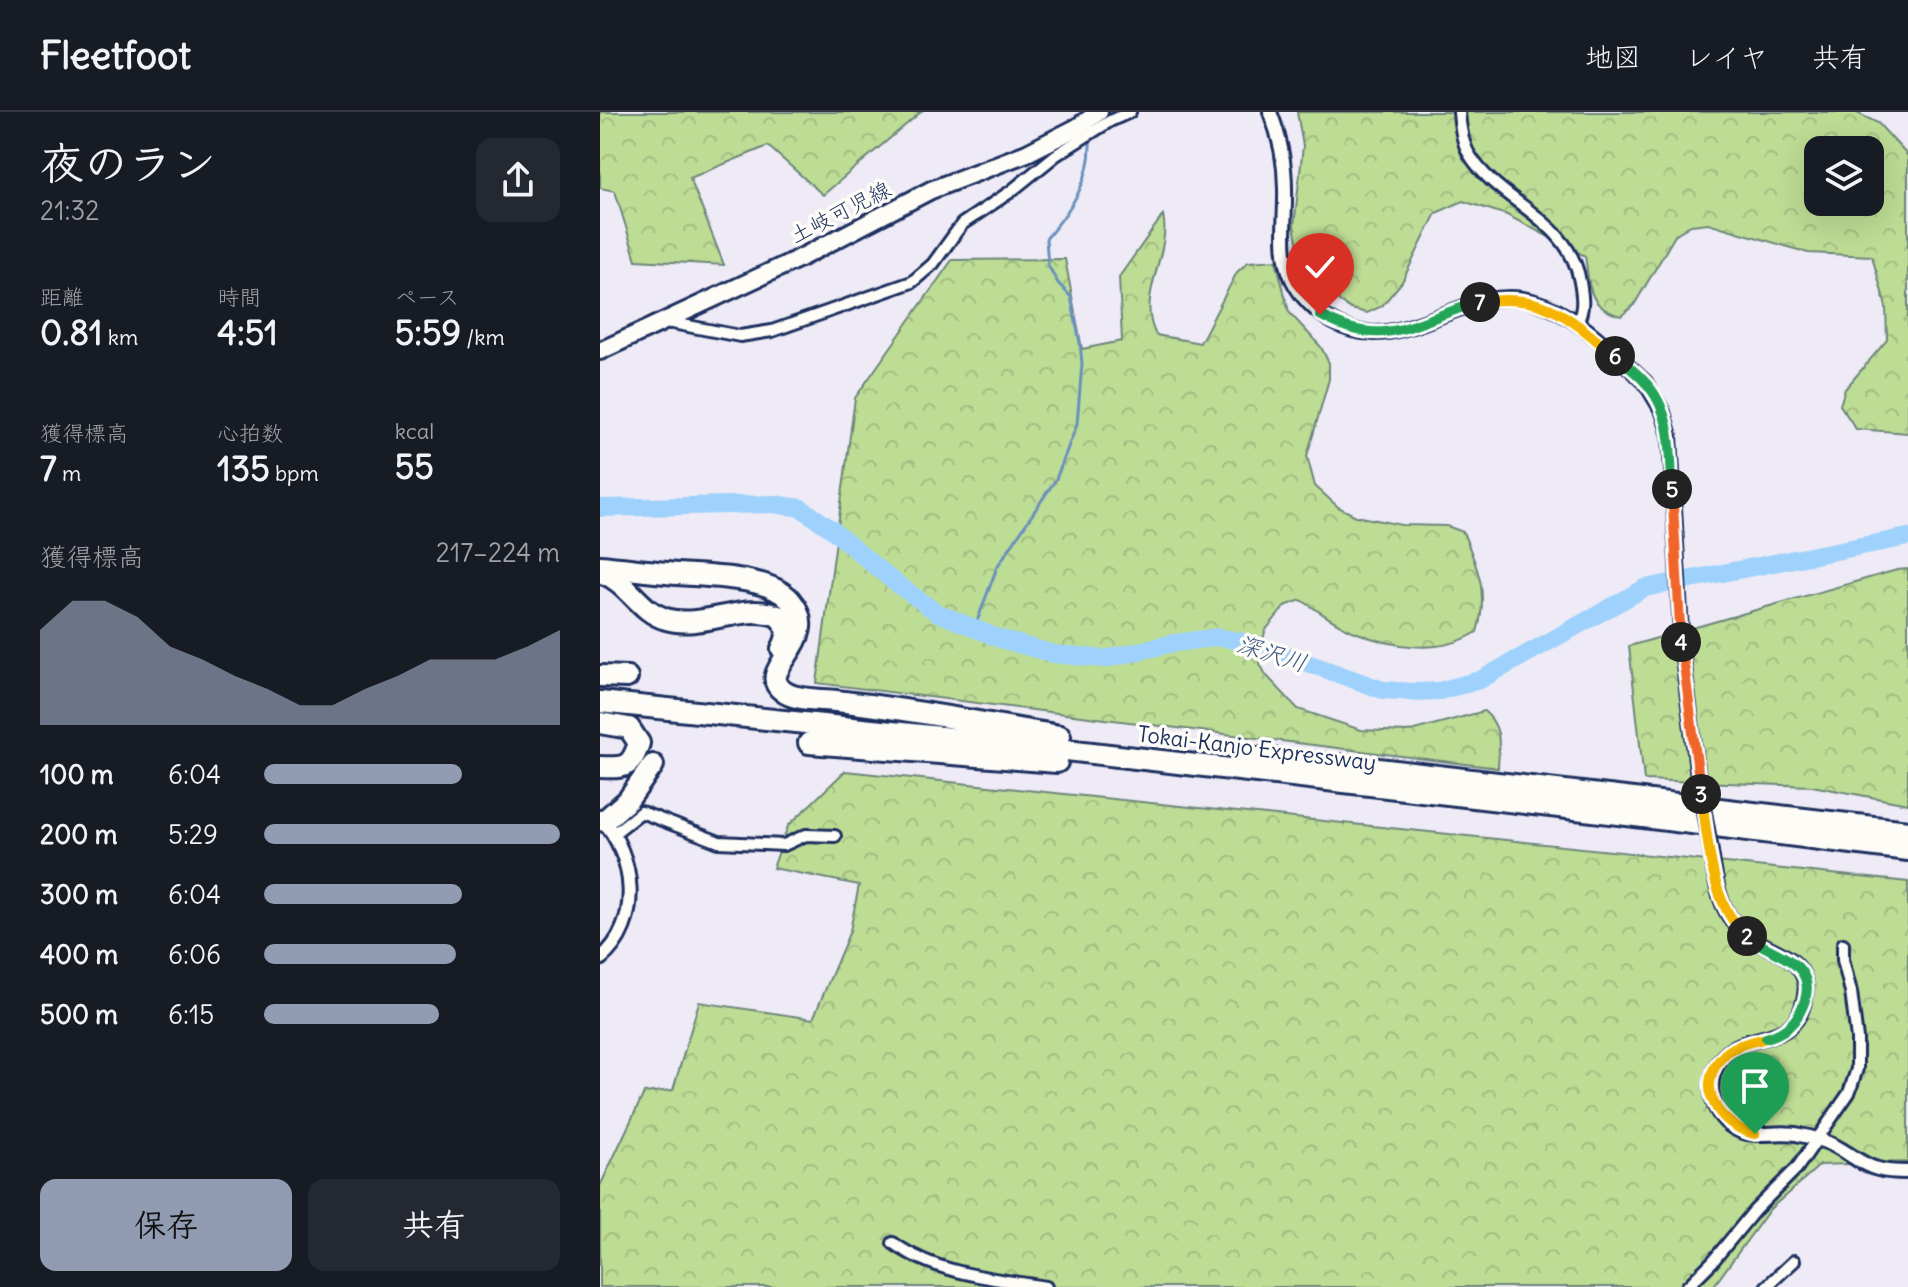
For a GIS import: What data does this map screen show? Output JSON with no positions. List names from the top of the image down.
{
  "streets": {
    "highway": ["Tokai-Kanjo Expressway"],
    "main road": ["土岐可児線"]
  },
  "water": ["深沢川"],
  "page": {
    "header": "Fleetfoot",
    "nav": ["地図", "レイヤ", "共有"],
    "heading": ["夜のラン", "21:32"],
    "stats": [
      ["距離", "0.81 km"],
      ["時間", "4:51"],
      ["ペース", "5:59 /km"],
      ["獲得標高", "7 m"],
      ["心拍数", "135 bpm"],
      ["kcal", "55"]
    ],
    "pins": [
      "7",
      "6",
      "5",
      "4",
      "3",
      "2"
    ],
    "chart": ["獲得標高", "217–224 m"],
    "list": [
      {
        "name": "100 m",
        "note": "6:04"
      },
      {
        "name": "200 m",
        "note": "5:29"
      },
      {
        "name": "300 m",
        "note": "6:04"
      },
      {
        "name": "400 m",
        "note": "6:06"
      },
      {
        "name": "500 m",
        "note": "6:15"
      }
    ],
    "buttons": ["保存", "共有"]
  }
}
